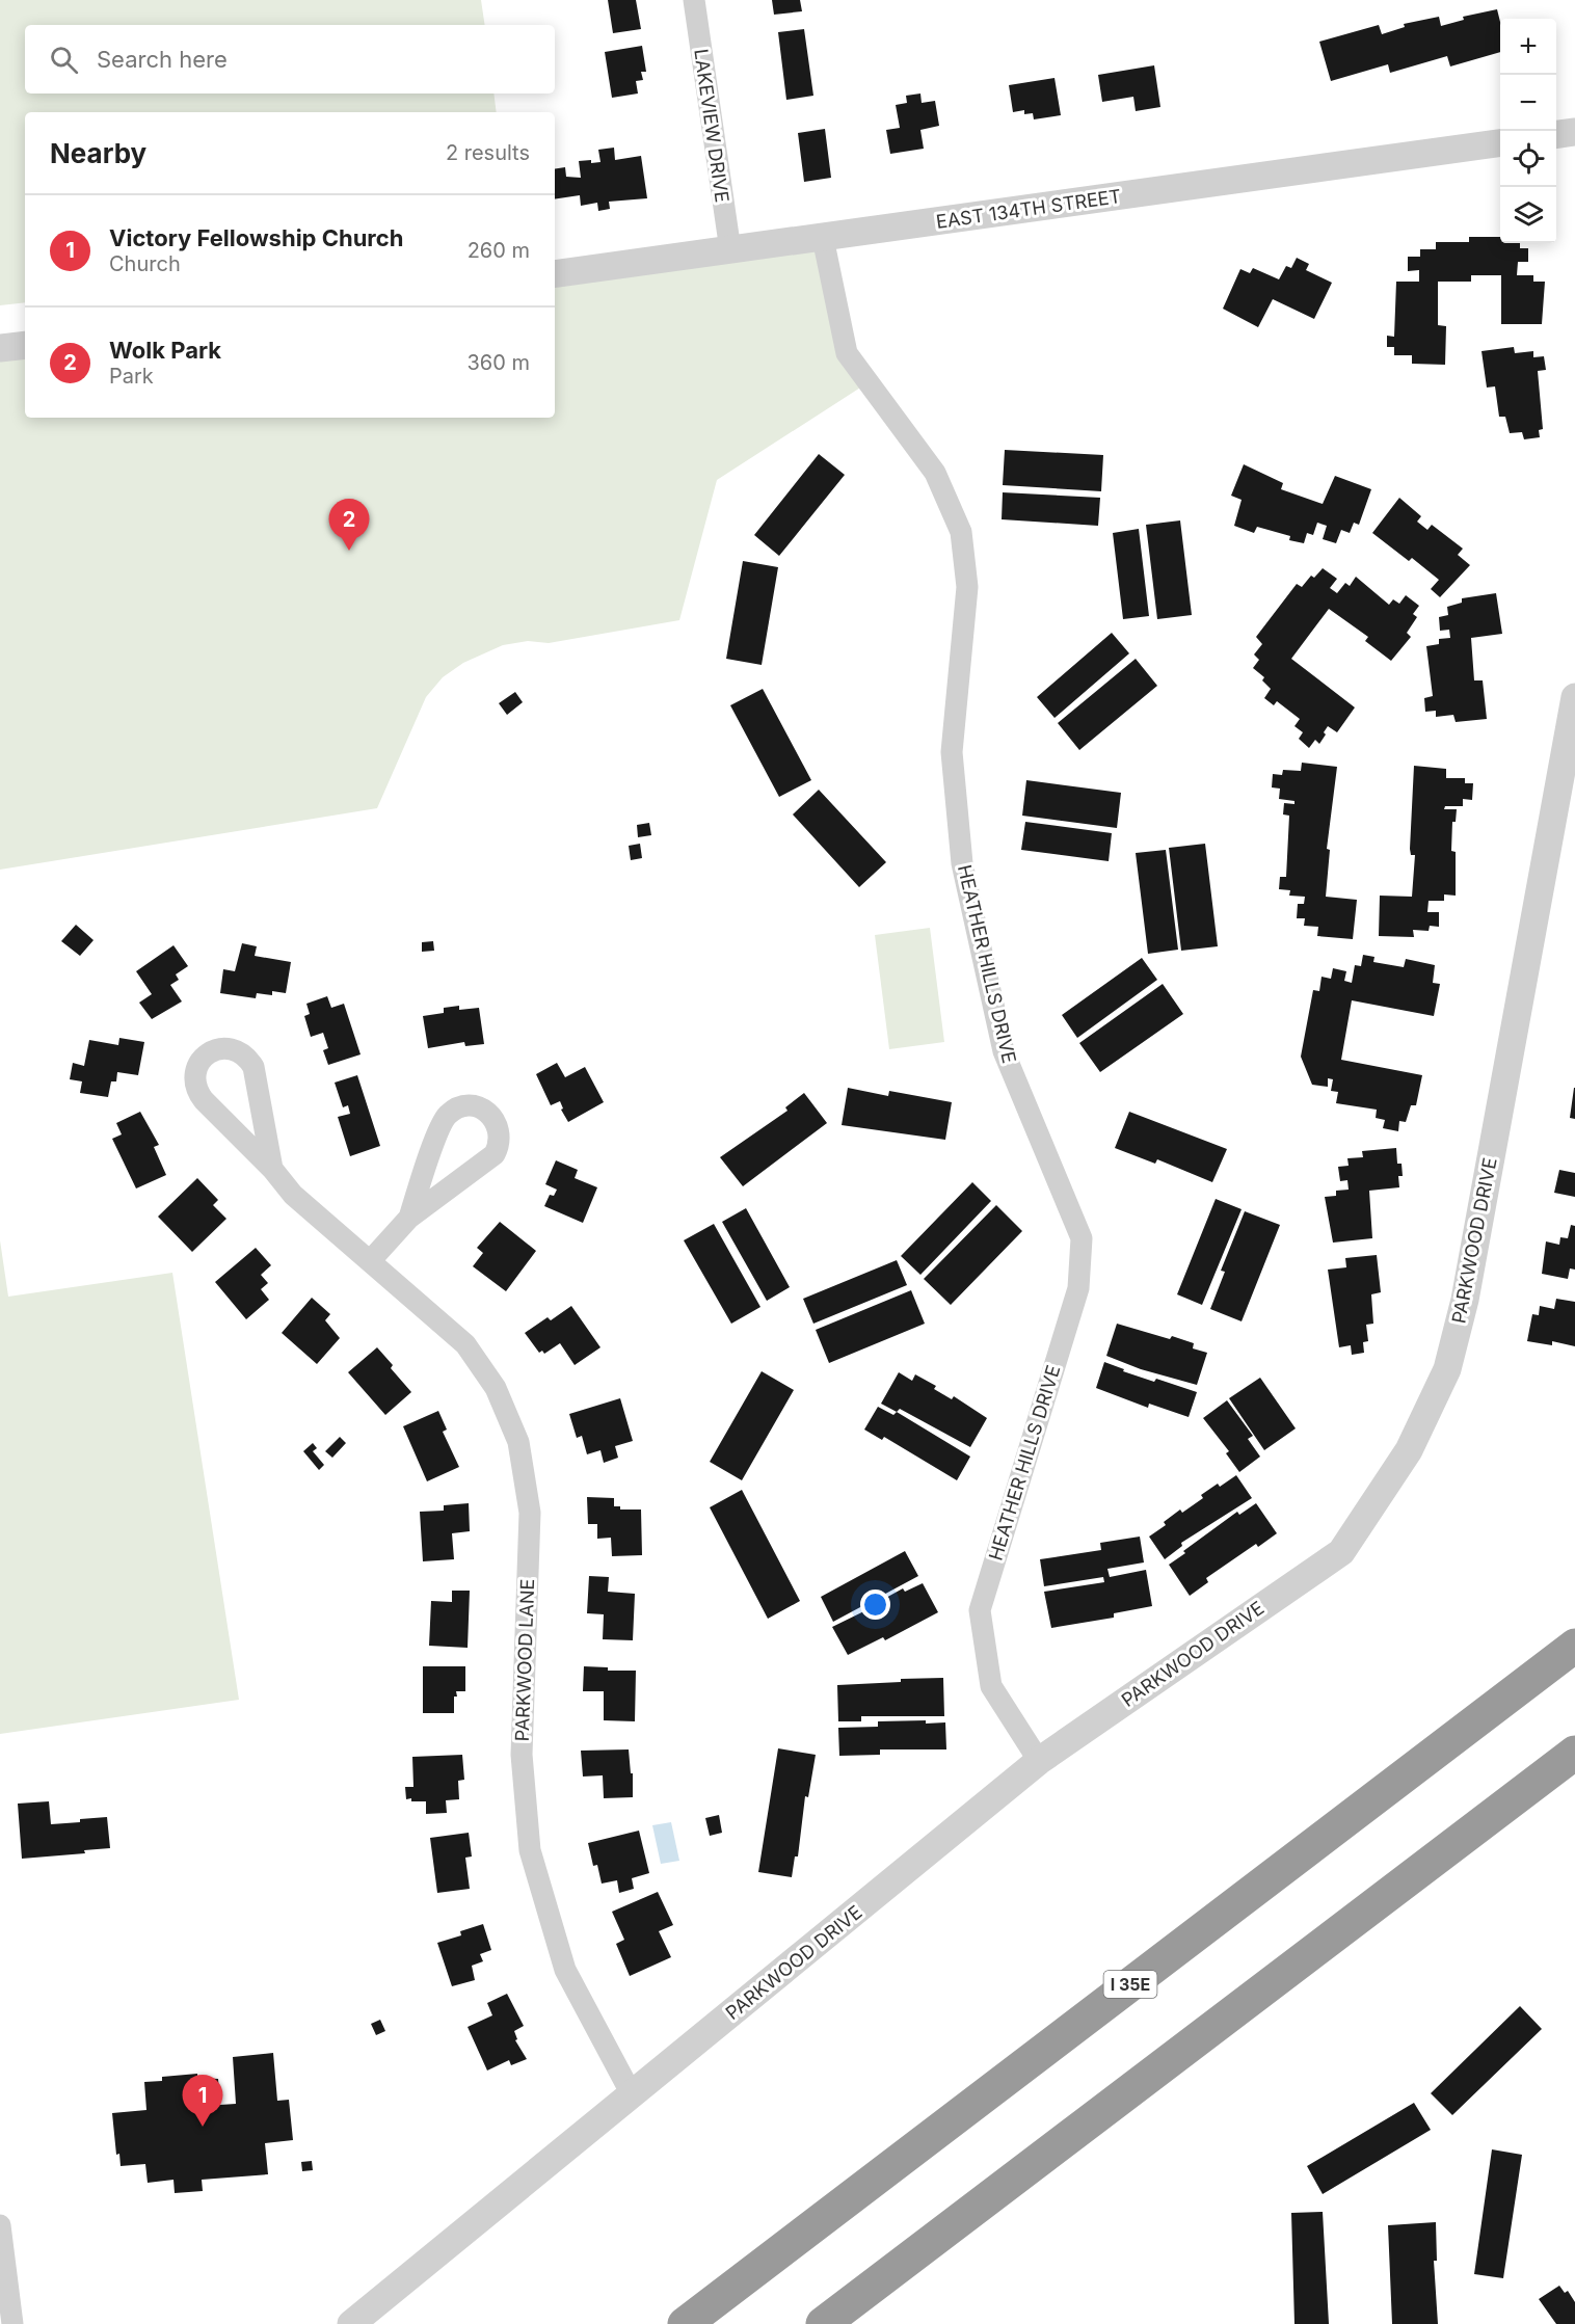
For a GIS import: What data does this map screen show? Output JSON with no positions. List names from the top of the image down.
{
  "streets": {
    "highway": ["I 35E"],
    "street": [
      "LAKEVIEW DRIVE",
      "EAST 134TH STREET",
      "HEATHER HILLS DRIVE",
      "PARKWOOD DRIVE",
      "PARKWOOD LANE"
    ]
  },
  "crossings": [
    ["LAKEVIEW DRIVE", "EAST 134TH STREET"],
    ["EAST 134TH STREET", "HEATHER HILLS DRIVE"],
    ["HEATHER HILLS DRIVE", "PARKWOOD DRIVE"],
    ["PARKWOOD DRIVE", "PARKWOOD LANE"]
  ],
  "page": {
    "map_buttons": ["+", "−"],
    "search": "Search here",
    "heading": ["Nearby", "2 results"],
    "list": [
      {
        "mark": "1",
        "name": "Victory Fellowship Church",
        "note": "Church",
        "value": "260 m"
      },
      {
        "mark": "2",
        "name": "Wolk Park",
        "note": "Park",
        "value": "360 m"
      }
    ],
    "pins": ["2", "1"]
  }
}
